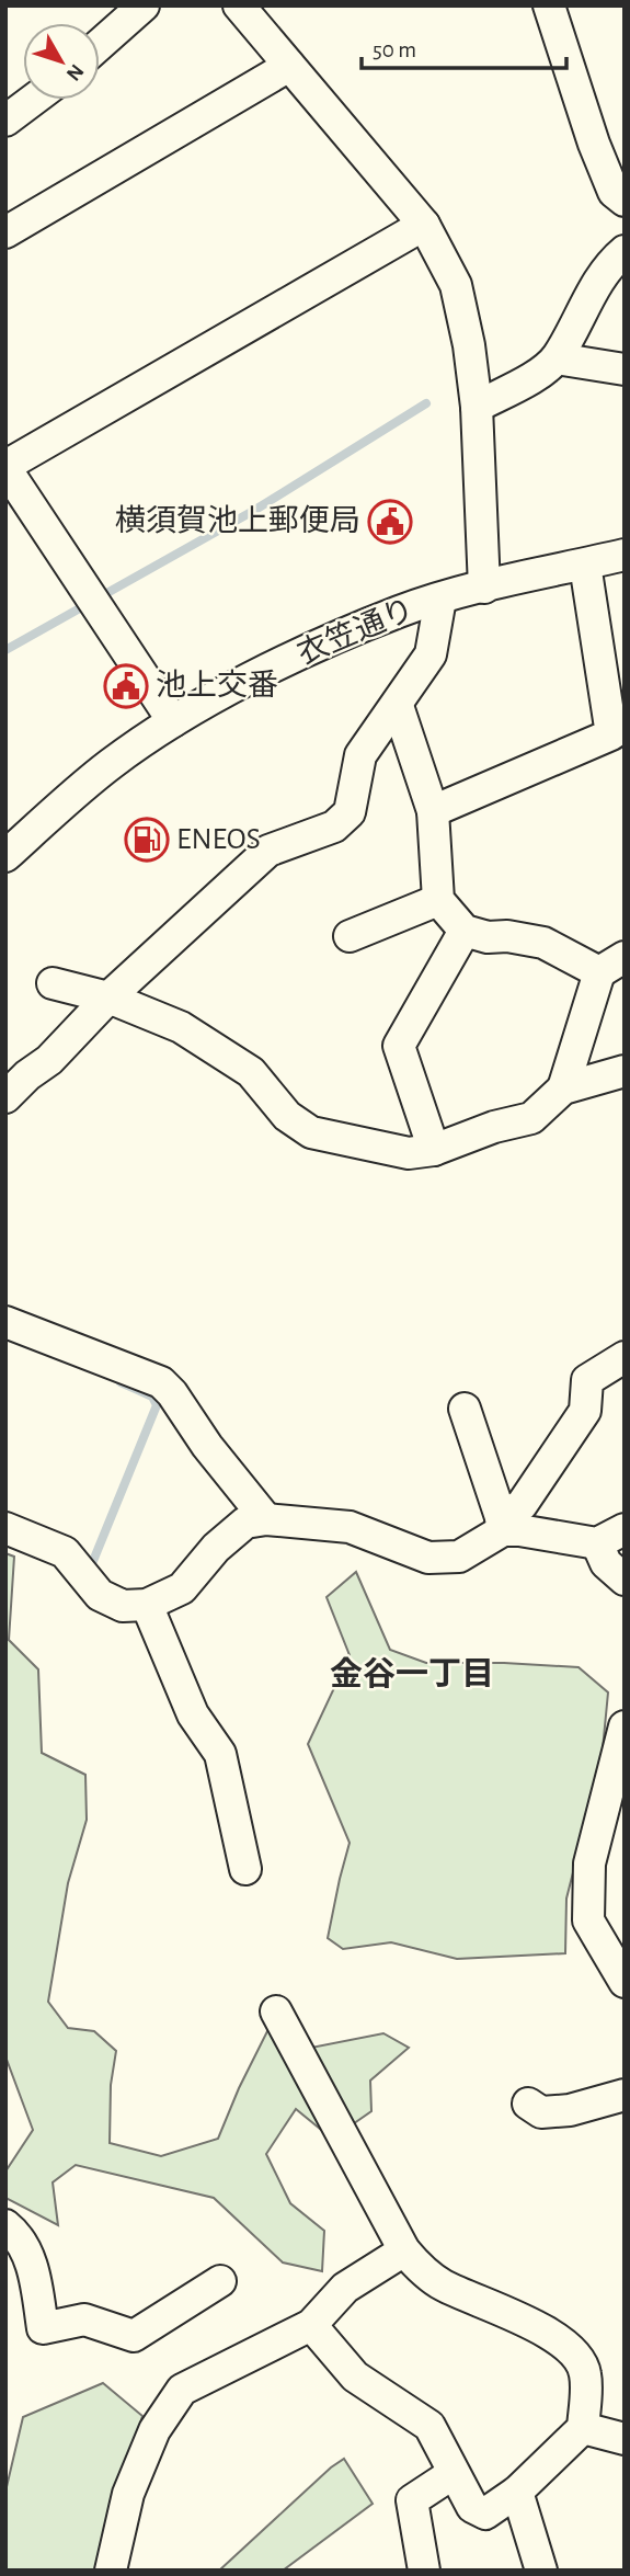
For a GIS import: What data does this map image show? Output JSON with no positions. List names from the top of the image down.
{
  "streets": {
    "street": ["衣笠通り"]
  },
  "districts": ["金谷一丁目"],
  "places": {
    "public building": ["横須賀池上郵便局", "池上交番"],
    "fuel station": ["ENEOS"]
  },
  "scale_bar": "50 m",
  "north": "bottom right"
}
